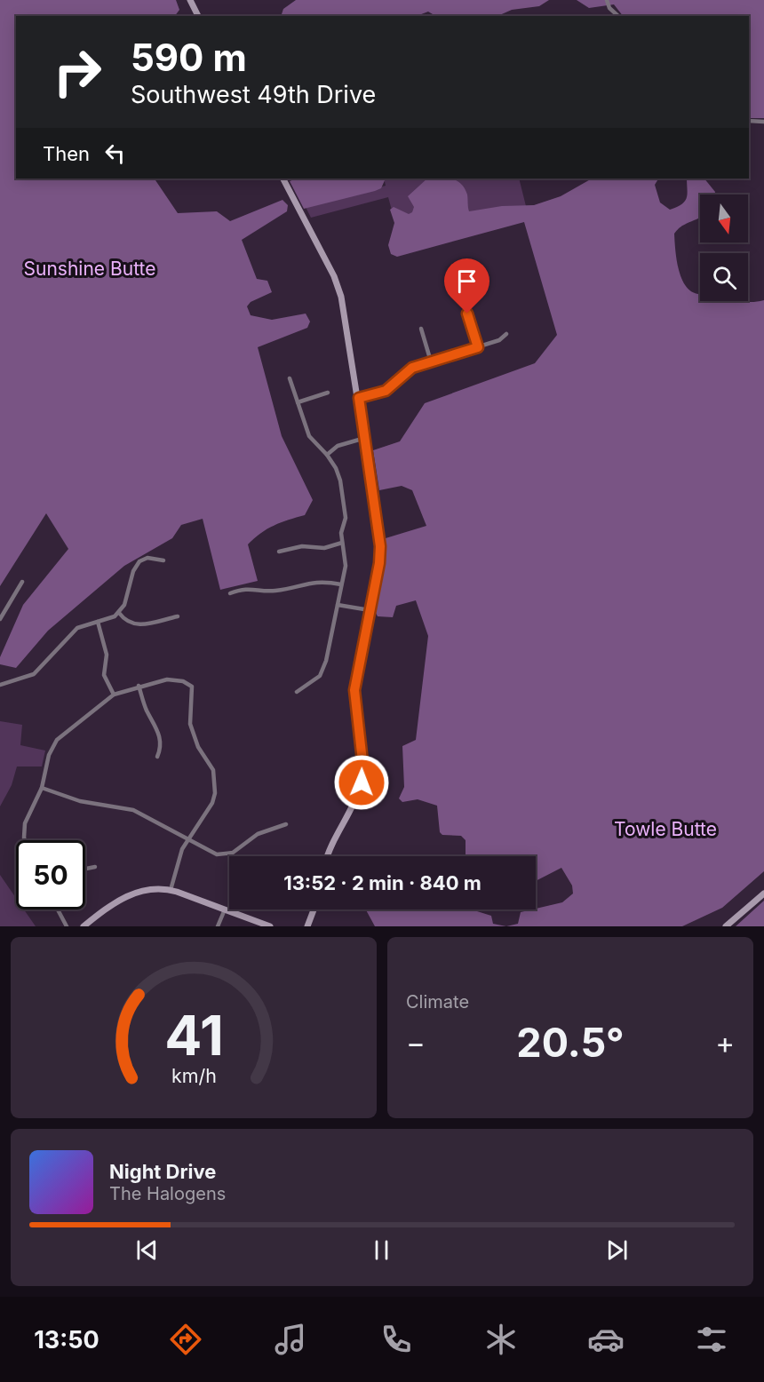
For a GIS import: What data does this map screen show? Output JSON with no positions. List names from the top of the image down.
{
  "parks": ["Sunshine Butte", "Towle Butte"],
  "north": "bottom",
  "page": {
    "turn": ["590 m", "Southwest 49th Drive"],
    "then": "Then",
    "limit": "50",
    "trip": "13:52 · 2 min · 840 m",
    "tile": "Climate",
    "heat": ["−", "20.5°", "+"],
    "song": ["Night Drive", "The Halogens"],
    "tabs": "13:50",
    "gauge": ["41", "km/h"]
  }
}
